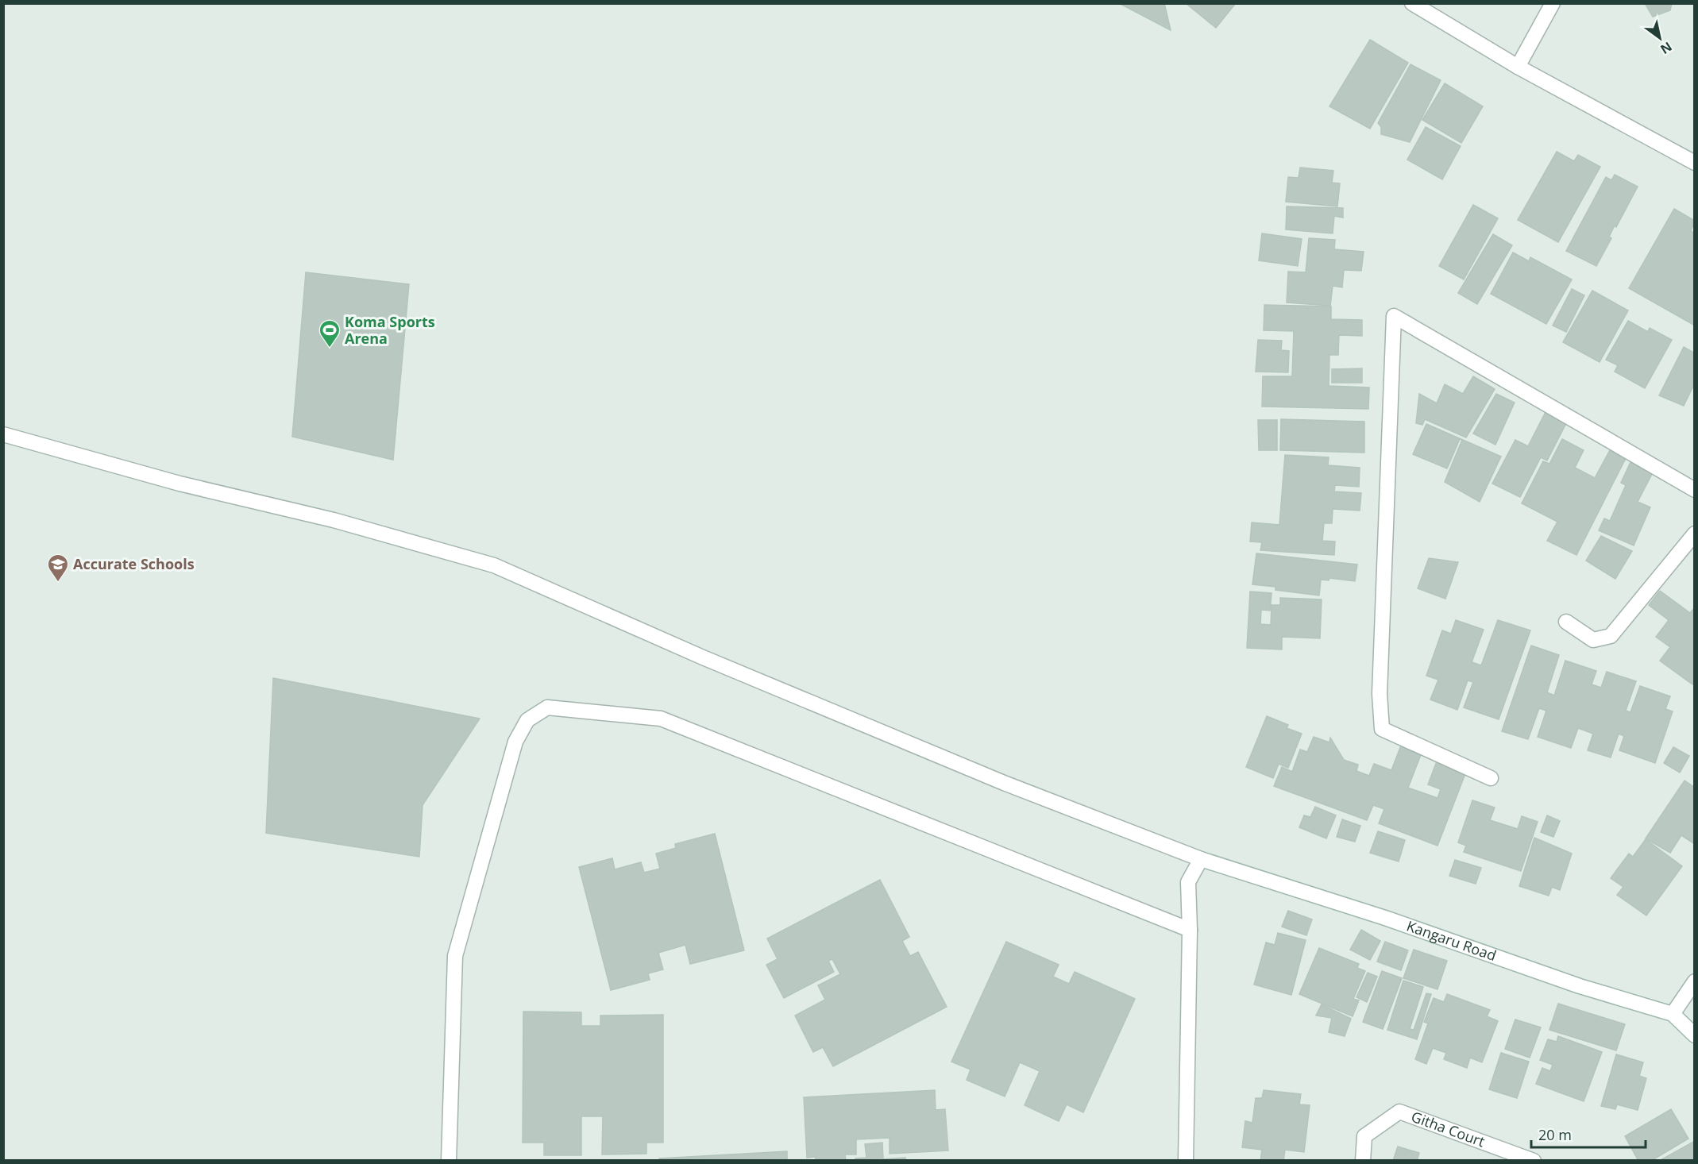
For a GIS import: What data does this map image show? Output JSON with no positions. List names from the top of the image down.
{
  "streets": {
    "street": ["Kangaru Road", "Githa Court"]
  },
  "places": {
    "sports": ["Koma Sports Arena"],
    "school or university": ["Accurate Schools"]
  },
  "scale_bar": "20 m",
  "north": "bottom right"
}
